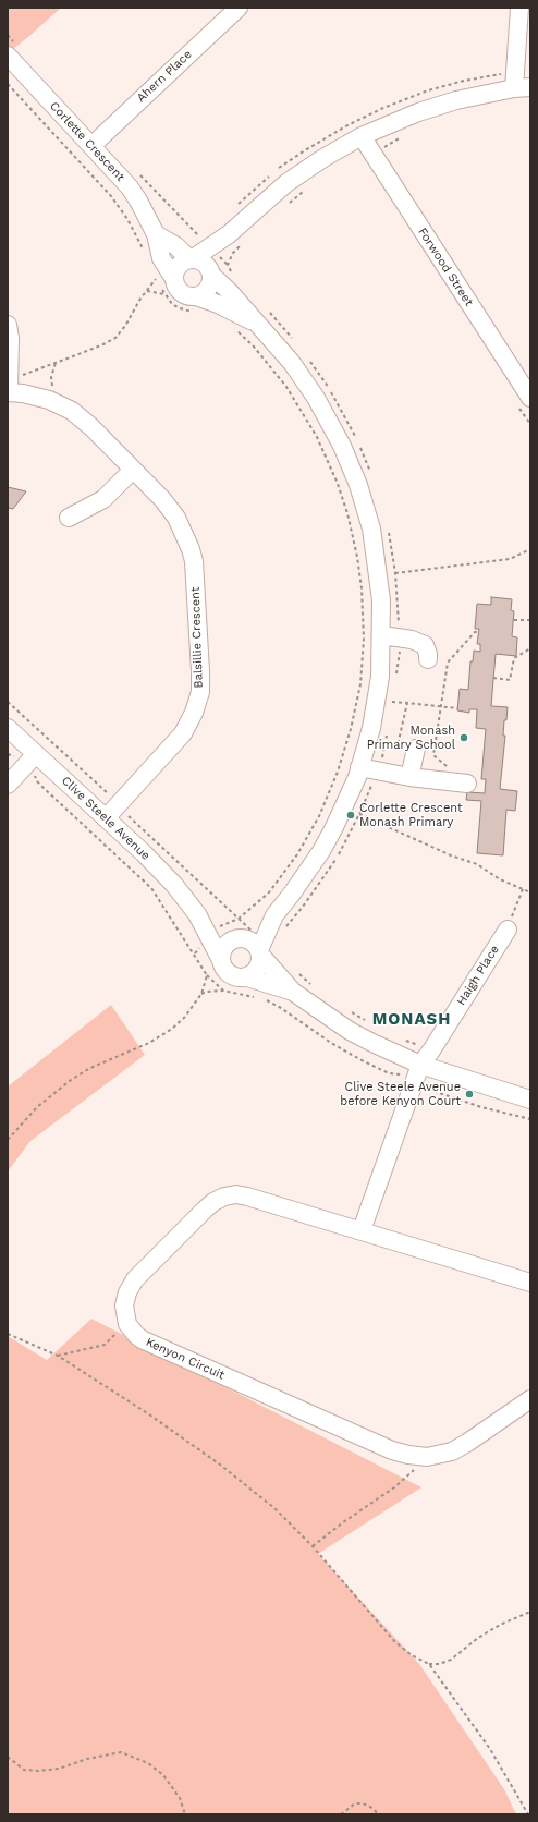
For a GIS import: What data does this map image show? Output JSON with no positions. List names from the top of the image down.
{
  "streets": {
    "street": [
      "Ahern Place",
      "Corlette Crescent",
      "Forwood Street",
      "Balsillie Crescent",
      "Clive Steele Avenue",
      "Haigh Place",
      "Kenyon Circuit"
    ]
  },
  "crossings": [
    ["Ahern Place", "Corlette Crescent"],
    ["Balsillie Crescent", "Clive Steele Avenue"]
  ],
  "districts": ["MONASH"],
  "places": ["Monash Primary School", "Corlette Crescent Monash Primary", "Clive Steele Avenue before Kenyon Court"]
}
